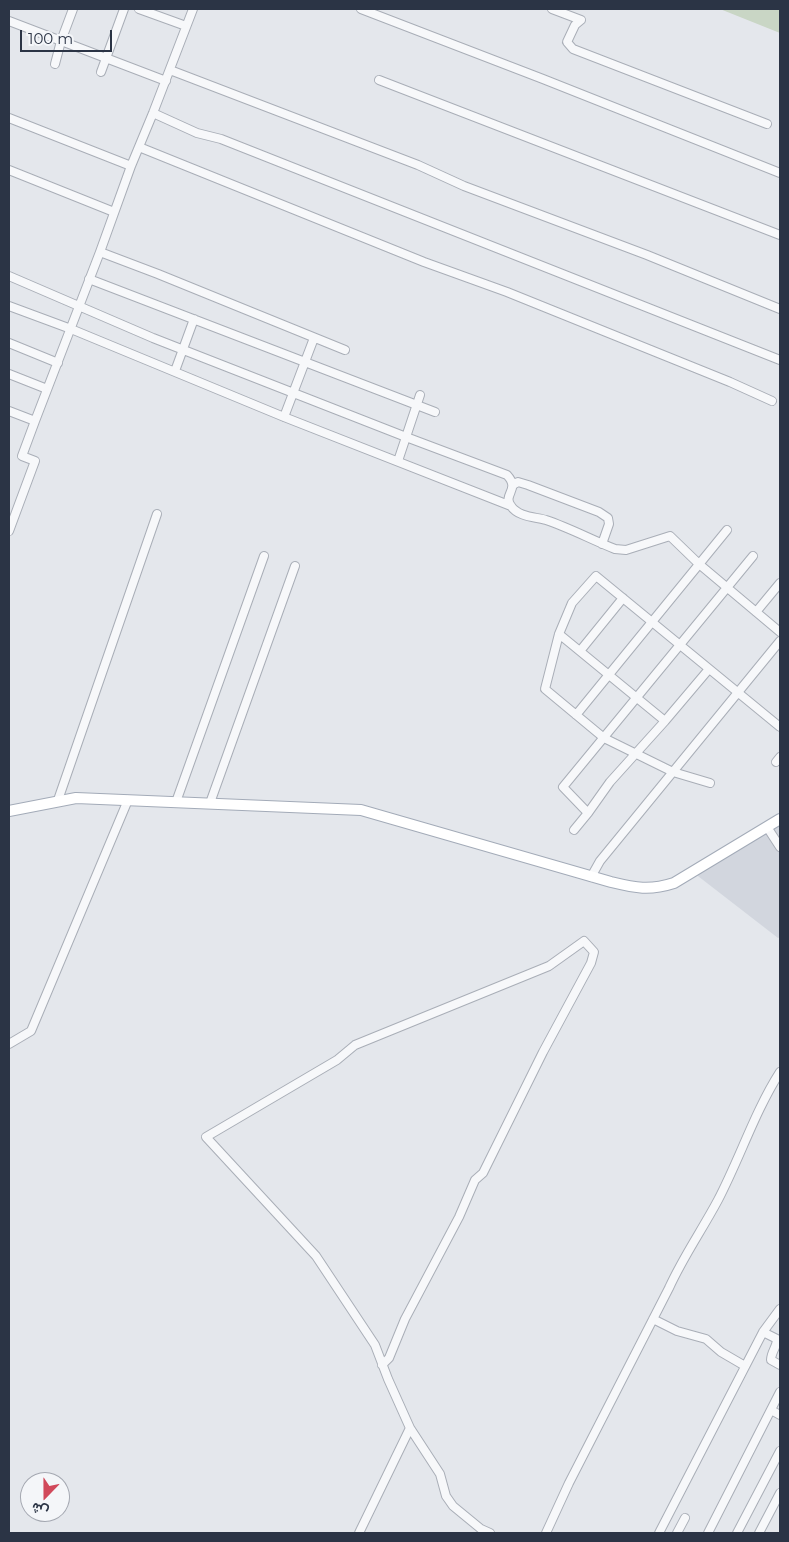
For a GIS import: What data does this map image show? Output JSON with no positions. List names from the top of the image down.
{
  "scale_bar": "100 m",
  "north": "bottom"
}
